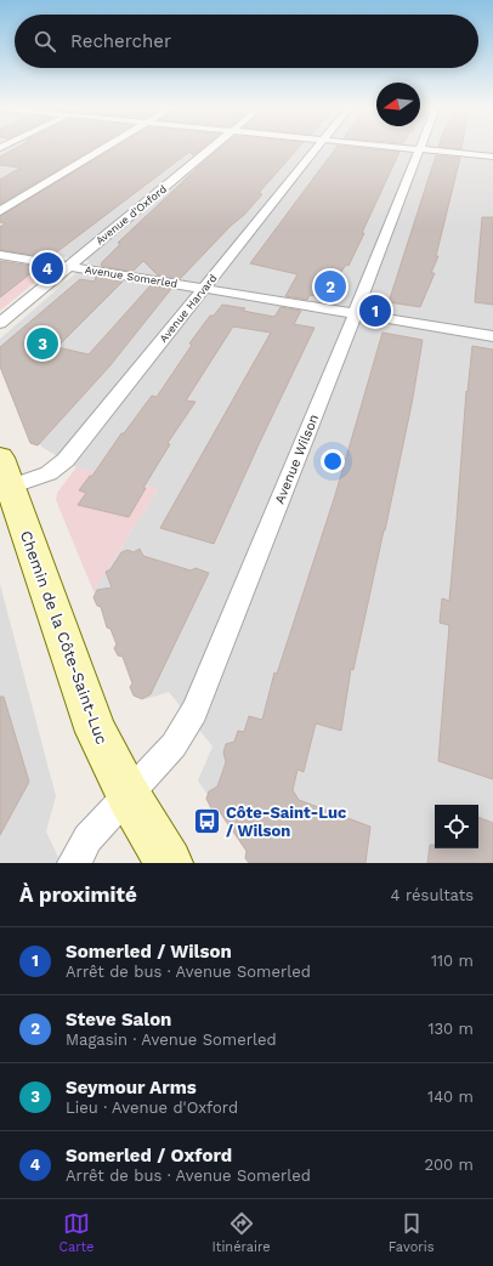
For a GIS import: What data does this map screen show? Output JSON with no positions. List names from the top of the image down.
{
  "streets": {
    "main road": ["Chemin de la Côte-Saint-Luc"],
    "street": [
      "Avenue d'Oxford",
      "Avenue Somerled",
      "Avenue Harvard",
      "Avenue Wilson"
    ]
  },
  "crossings": [
    ["Avenue d'Oxford", "Avenue Somerled"],
    ["Avenue Somerled", "Avenue Harvard"],
    ["Avenue Somerled", "Avenue Wilson"],
    ["Avenue Harvard", "Chemin de la Côte-Saint-Luc"],
    ["Avenue Wilson", "Chemin de la Côte-Saint-Luc"]
  ],
  "places": {
    "bus stop": ["Côte-Saint-Luc / Wilson"]
  },
  "north": "left",
  "page": {
    "search": "Rechercher",
    "pins": [
      "4",
      "2",
      "1",
      "3"
    ],
    "heading": ["À proximité", "4 résultats"],
    "list": [
      {
        "mark": "1",
        "name": "Somerled / Wilson",
        "note": "Arrêt de bus · Avenue Somerled",
        "value": "110 m"
      },
      {
        "mark": "2",
        "name": "Steve Salon",
        "note": "Magasin · Avenue Somerled",
        "value": "130 m"
      },
      {
        "mark": "3",
        "name": "Seymour Arms",
        "note": "Lieu · Avenue d'Oxford",
        "value": "140 m"
      },
      {
        "mark": "4",
        "name": "Somerled / Oxford",
        "note": "Arrêt de bus · Avenue Somerled",
        "value": "200 m"
      }
    ],
    "nav": ["Carte", "Itinéraire", "Favoris"]
  }
}
